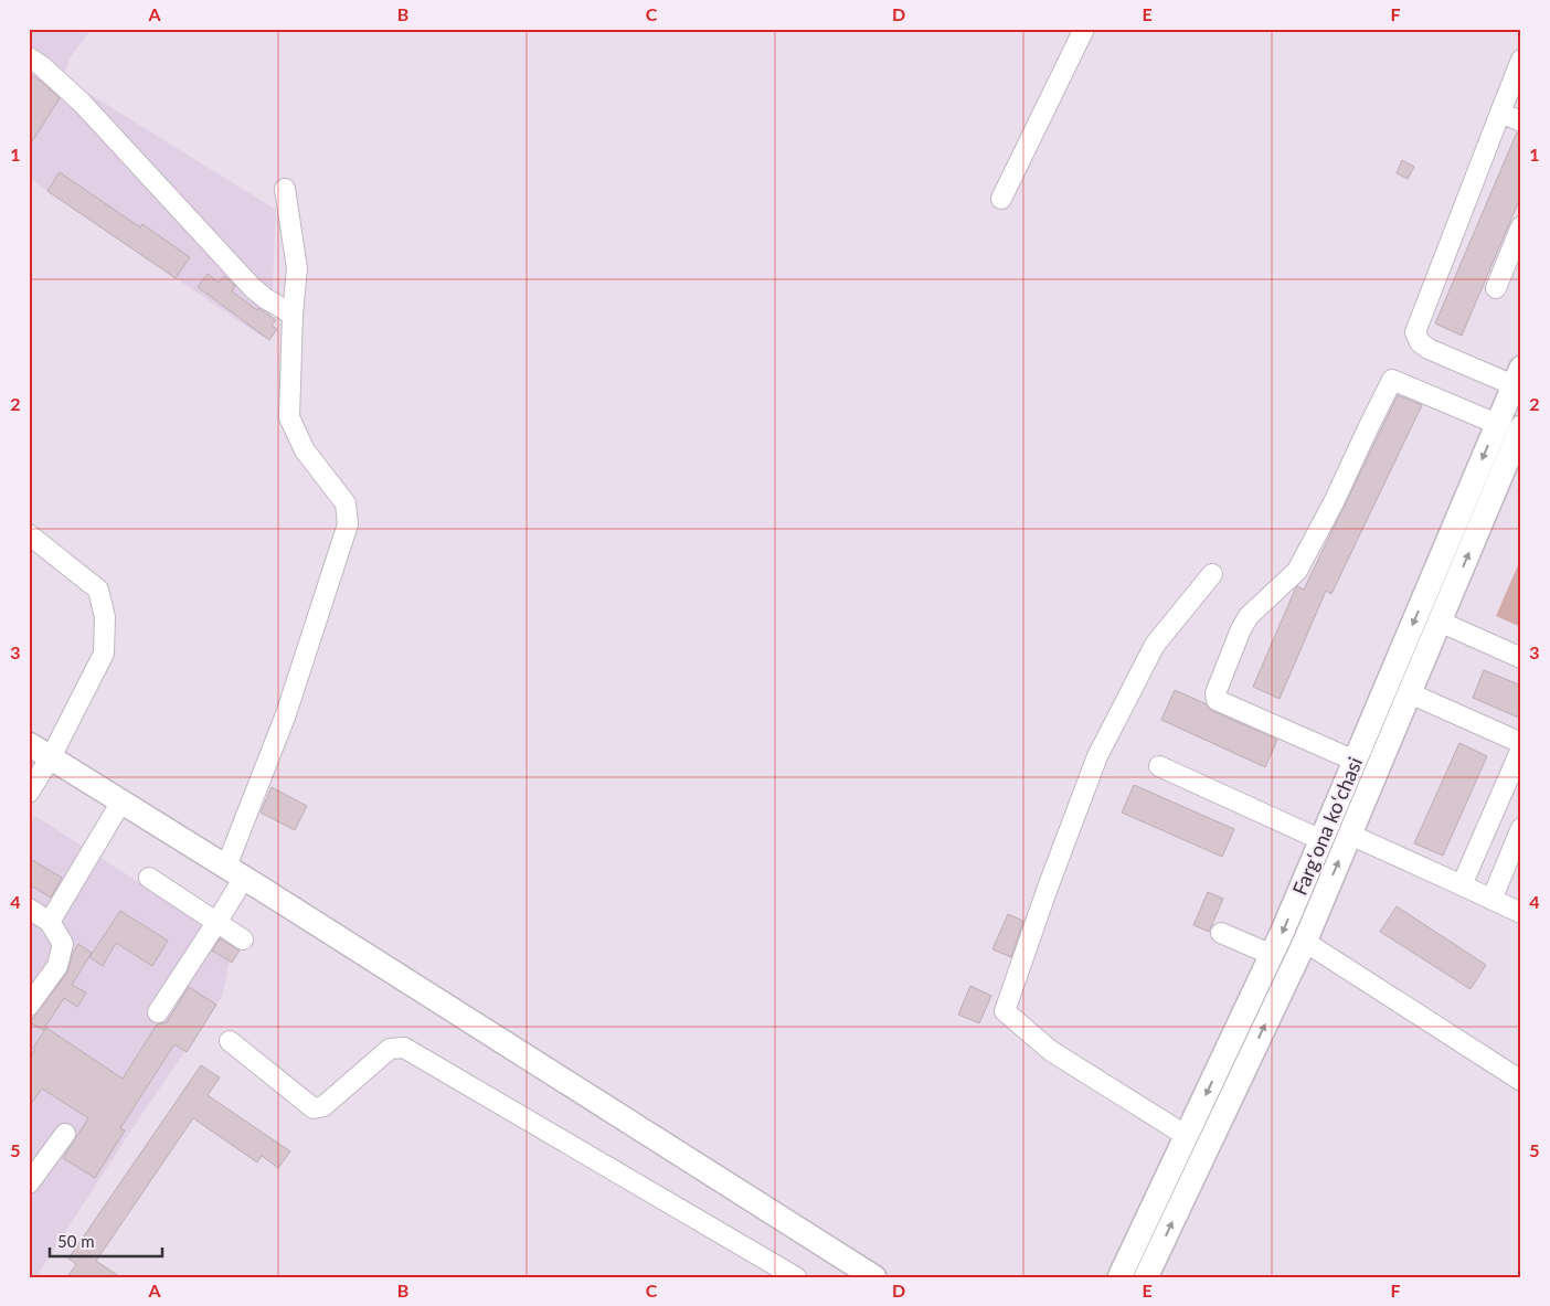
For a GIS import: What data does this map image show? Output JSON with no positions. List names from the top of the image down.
{
  "streets": {
    "main road": ["Fargʻona koʻchasi"]
  },
  "scale_bar": "50 m",
  "grid": {
    "columns": [
      "A",
      "B",
      "C",
      "D",
      "E",
      "F"
    ],
    "rows": [
      "1",
      "2",
      "3",
      "4",
      "5"
    ]
  }
}
